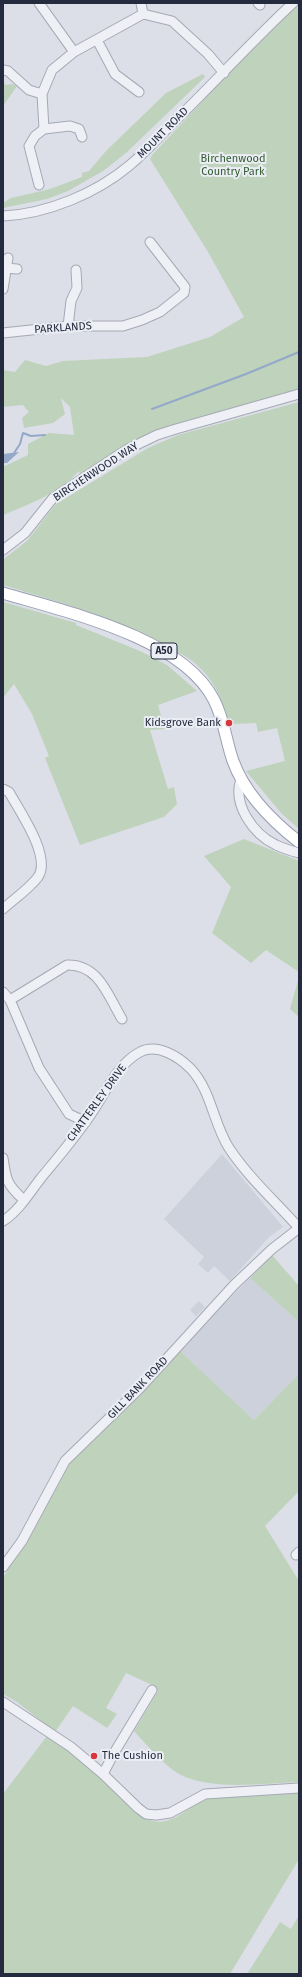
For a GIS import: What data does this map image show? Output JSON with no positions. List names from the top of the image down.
{
  "streets": {
    "main road": ["A50"],
    "street": [
      "MOUNT ROAD",
      "PARKLANDS",
      "BIRCHENWOOD WAY",
      "CHATTERLEY DRIVE",
      "GILL BANK ROAD"
    ]
  },
  "crossings": [
    ["CHATTERLEY DRIVE", "GILL BANK ROAD"]
  ],
  "parks": ["Birchenwood Country Park"],
  "places": ["Kidsgrove Bank", "The Cushion"]
}
